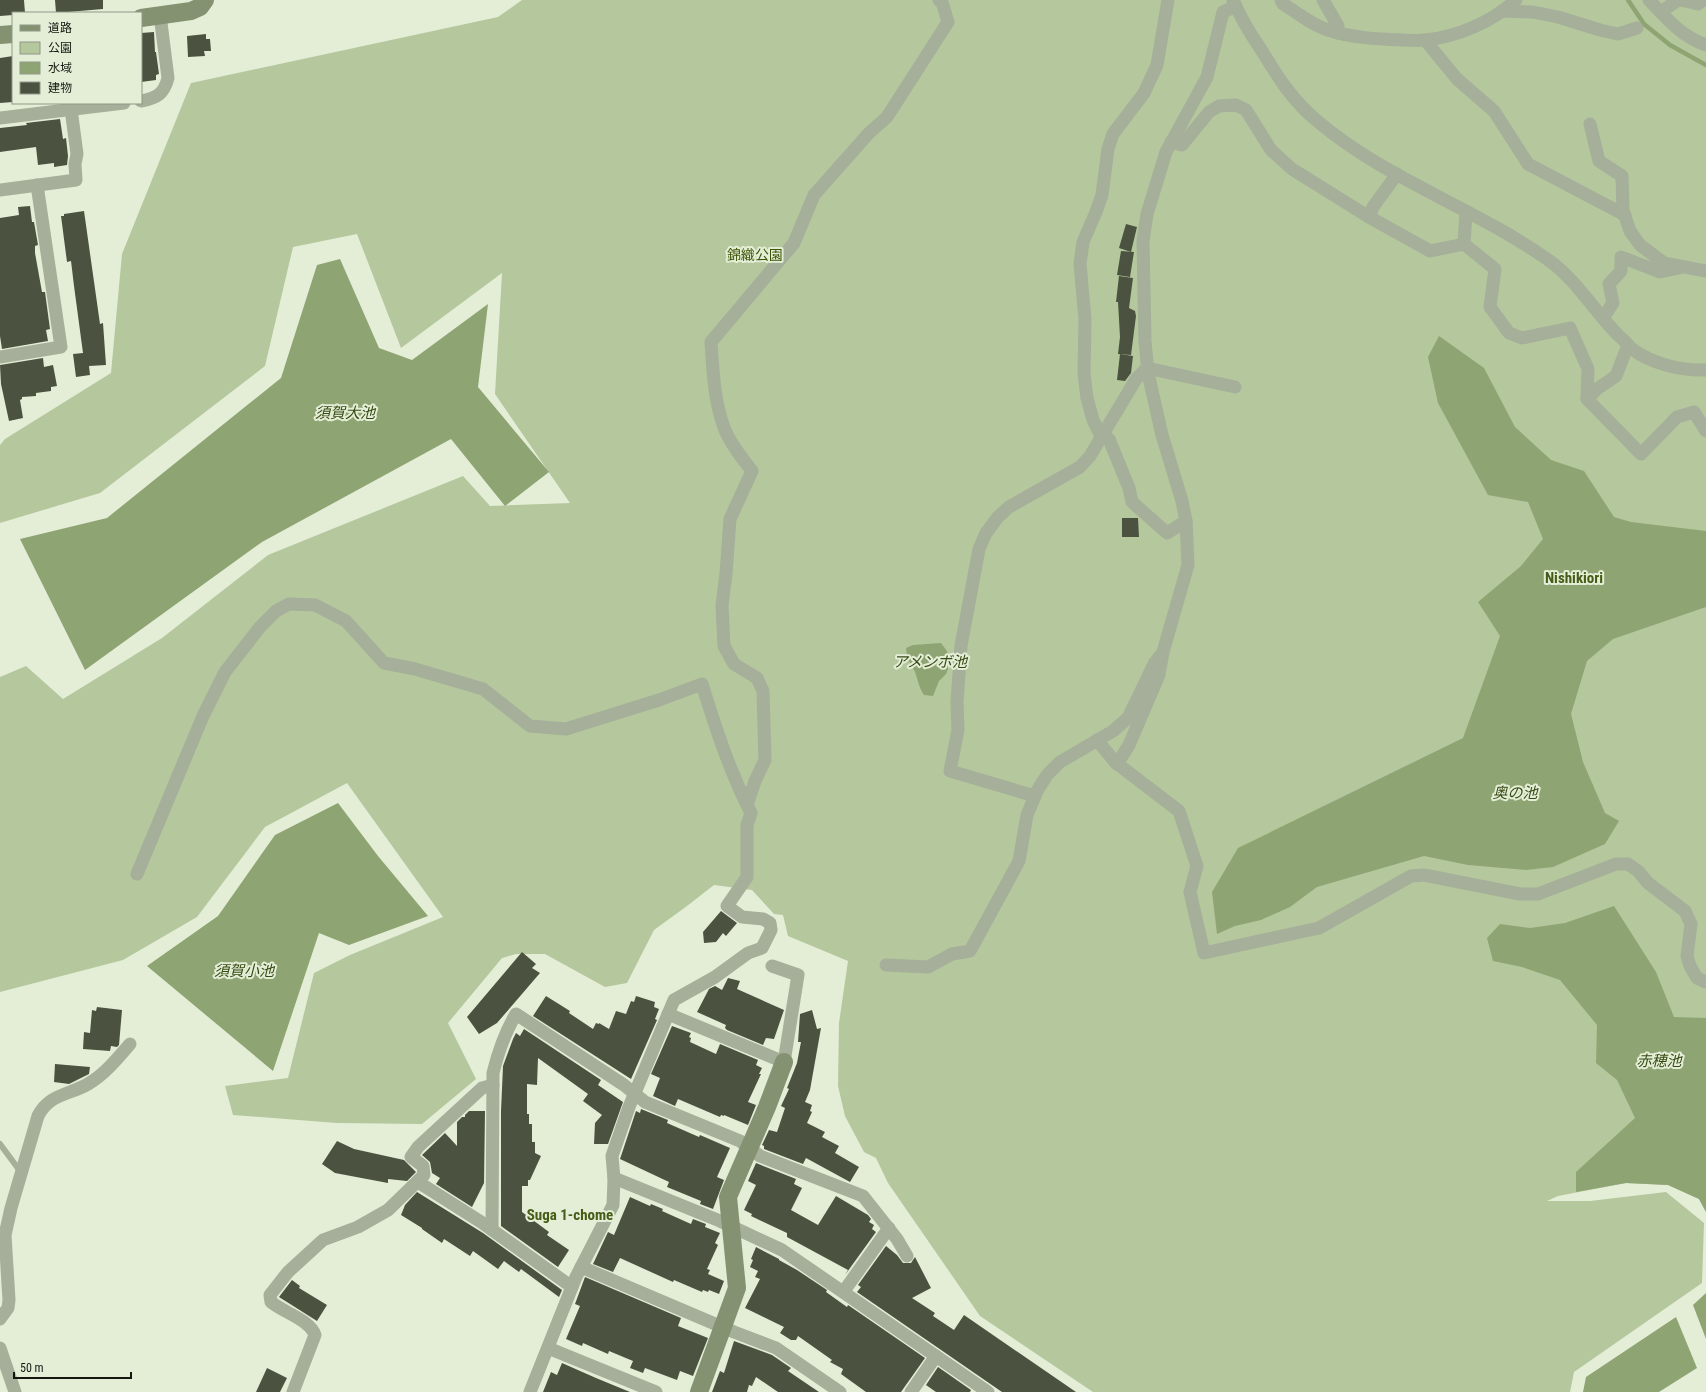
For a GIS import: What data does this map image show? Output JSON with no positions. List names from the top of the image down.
{
  "districts": ["Nishikiori", "Suga 1-chome"],
  "water": [
    "須賀大池",
    "アメンボ池",
    "奥の池",
    "須賀小池",
    "赤穂池"
  ],
  "parks": ["錦織公園"],
  "legend": [
    "道路",
    "公園",
    "水域",
    "建物"
  ],
  "scale_bar": "50 m"
}
